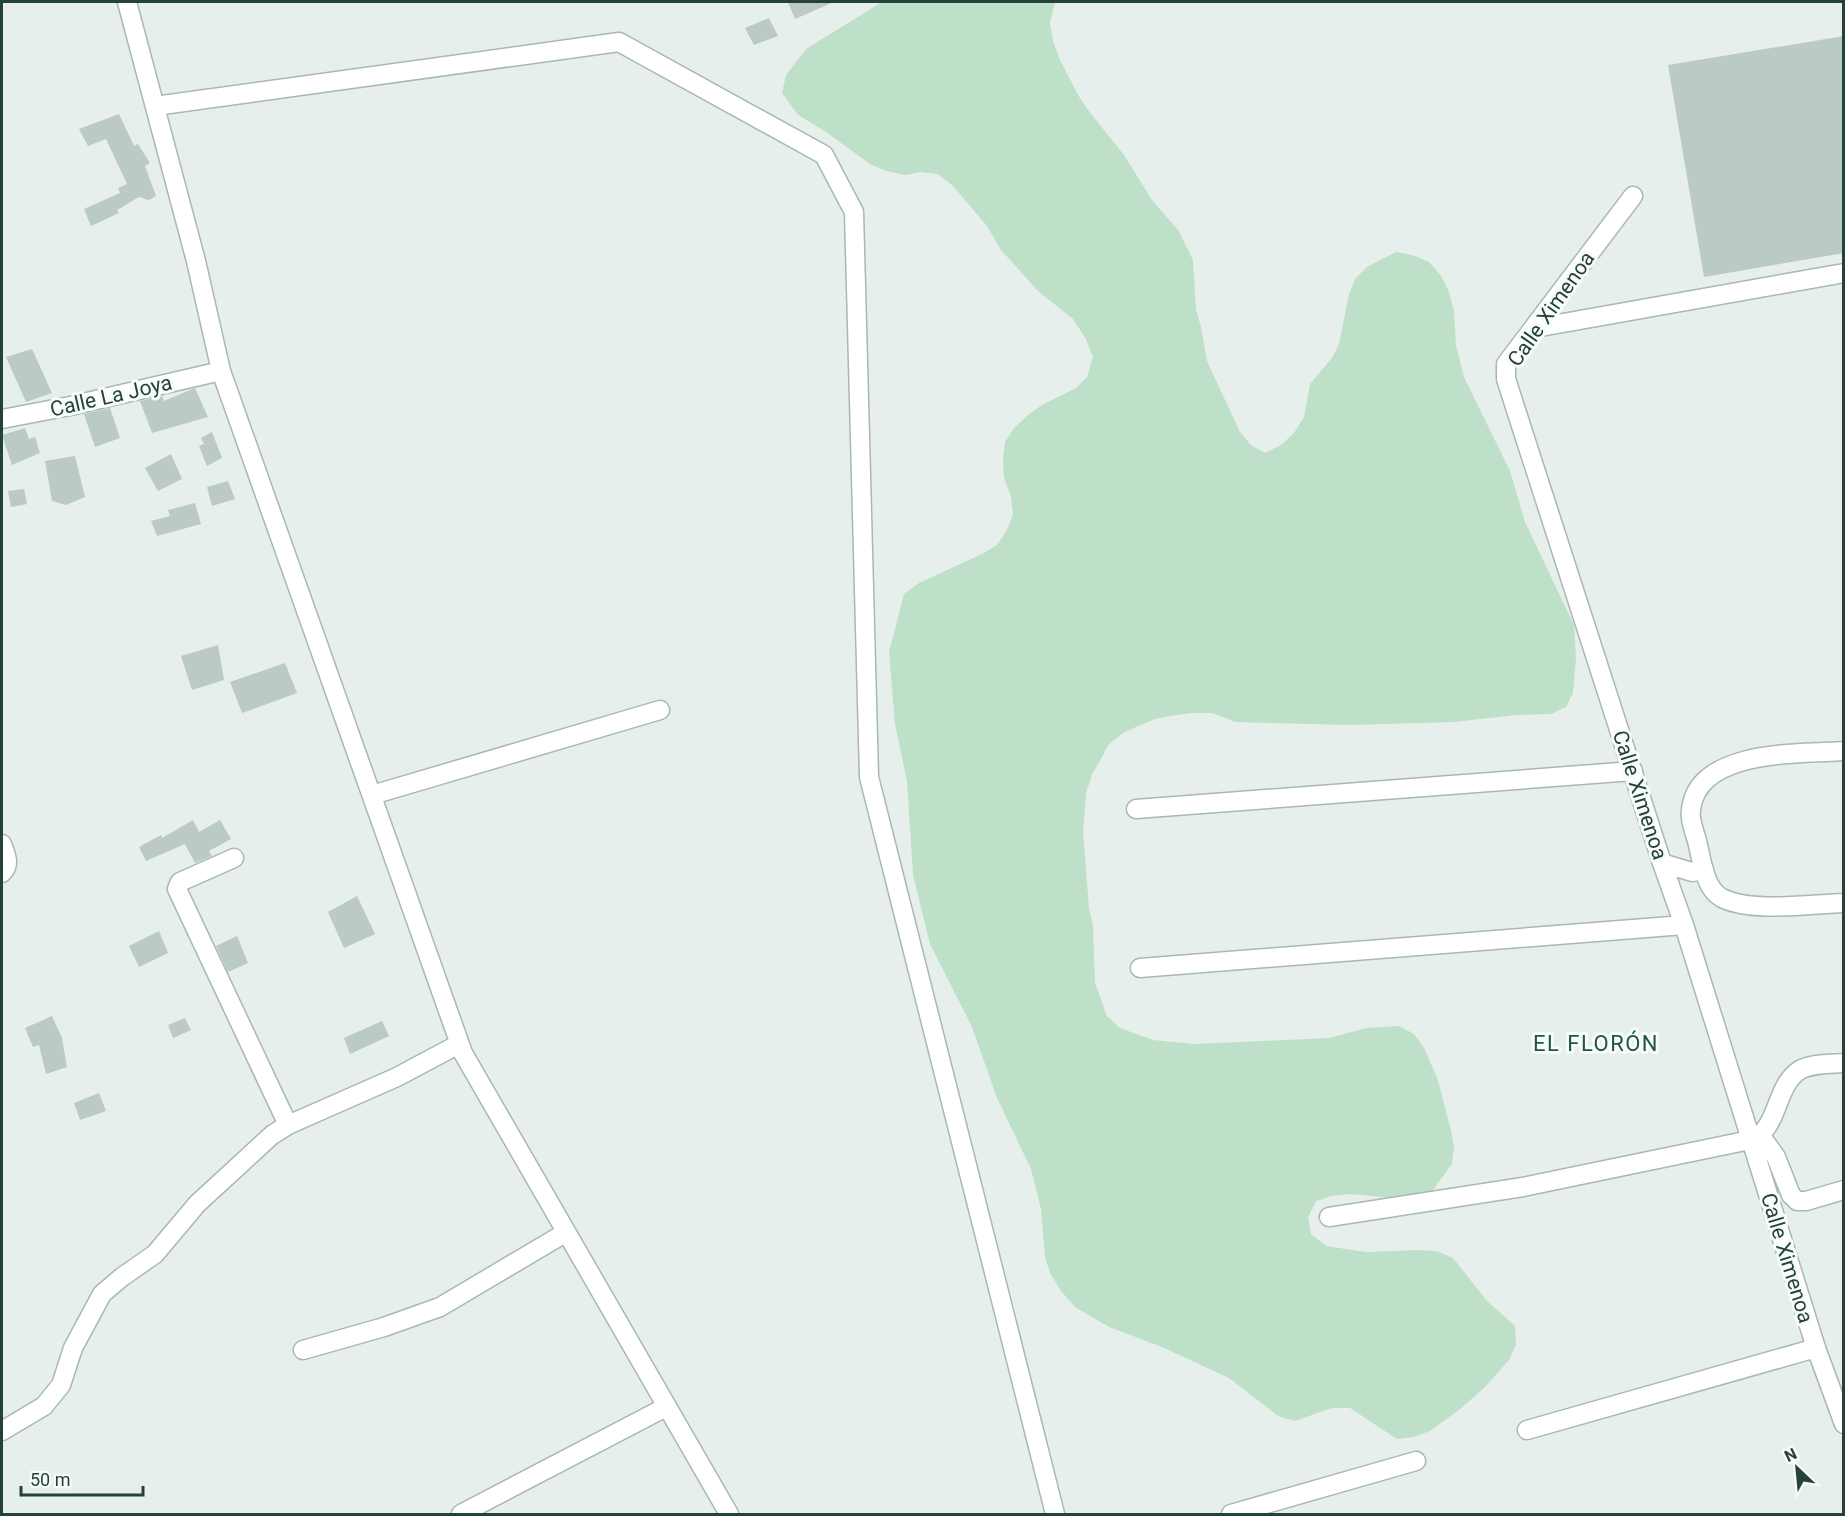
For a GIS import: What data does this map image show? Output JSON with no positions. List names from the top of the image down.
{
  "streets": {
    "street": ["Calle Ximenoa", "Calle La Joya"]
  },
  "districts": ["EL FLORÓN"],
  "scale_bar": "50 m",
  "north": "top left"
}
